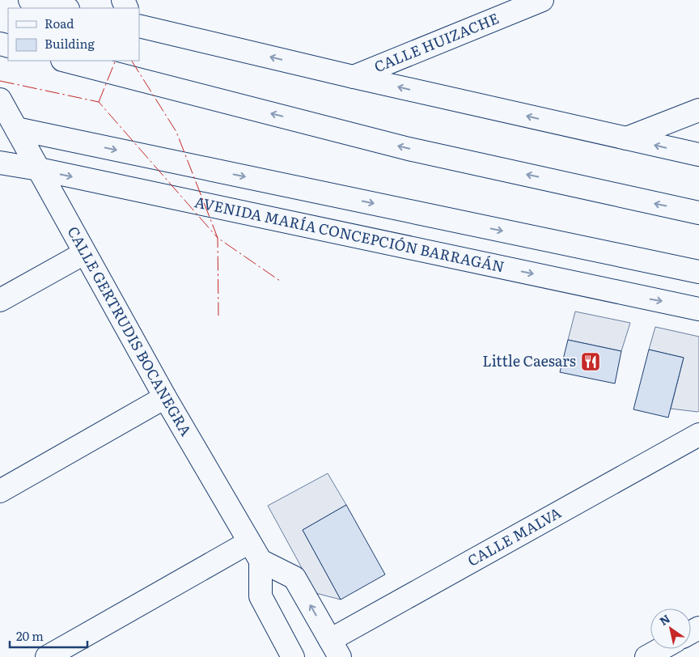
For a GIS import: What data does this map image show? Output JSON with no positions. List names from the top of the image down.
{
  "streets": {
    "street": [
      "CALLE HUIZACHE",
      "AVENIDA MARÍA CONCEPCIÓN BARRAGÁN",
      "CALLE GERTRUDIS BOCANEGRA",
      "CALLE MALVA"
    ]
  },
  "crossings": [
    ["AVENIDA MARÍA CONCEPCIÓN BARRAGÁN", "CALLE GERTRUDIS BOCANEGRA"]
  ],
  "places": {
    "restaurant": ["Little Caesars"]
  },
  "legend": ["Road", "Building"],
  "scale_bar": "20 m",
  "north": "top left"
}
